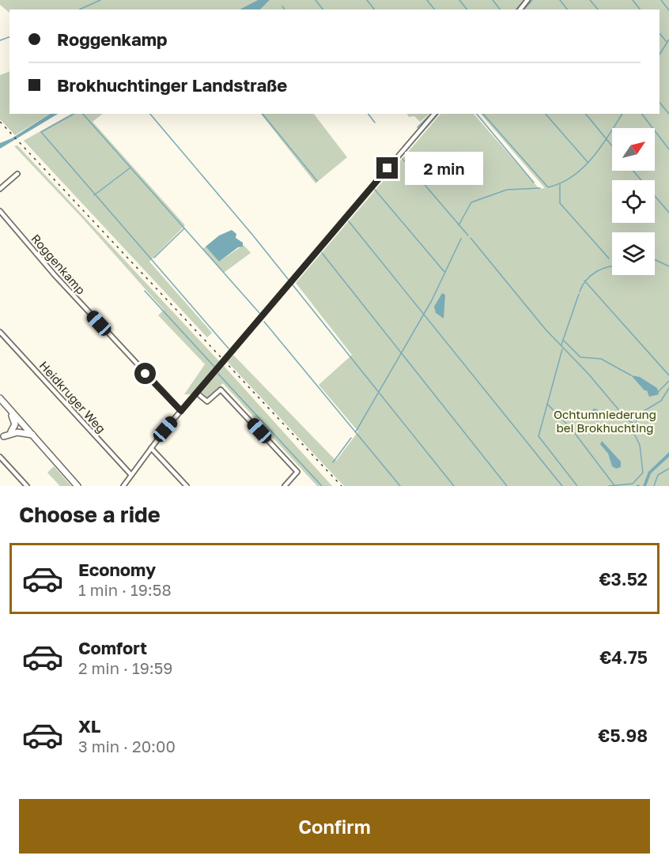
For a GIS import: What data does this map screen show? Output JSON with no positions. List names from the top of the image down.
{
  "streets": {
    "street": ["Roggenkamp", "Heidkruger Weg"]
  },
  "parks": ["Ochtumniederung bei Brokhuchting"],
  "north": "top right",
  "page": {
    "banner": ["Roggenkamp", "Brokhuchtinger Landstraße"],
    "bubble": "2 min",
    "heading": "Choose a ride",
    "list": [
      {
        "name": "Economy",
        "note": "1 min · 19:58",
        "value": "€3.52"
      },
      {
        "name": "Comfort",
        "note": "2 min · 19:59",
        "value": "€4.75"
      },
      {
        "name": "XL",
        "note": "3 min · 20:00",
        "value": "€5.98"
      }
    ],
    "buttons": "Confirm"
  }
}
